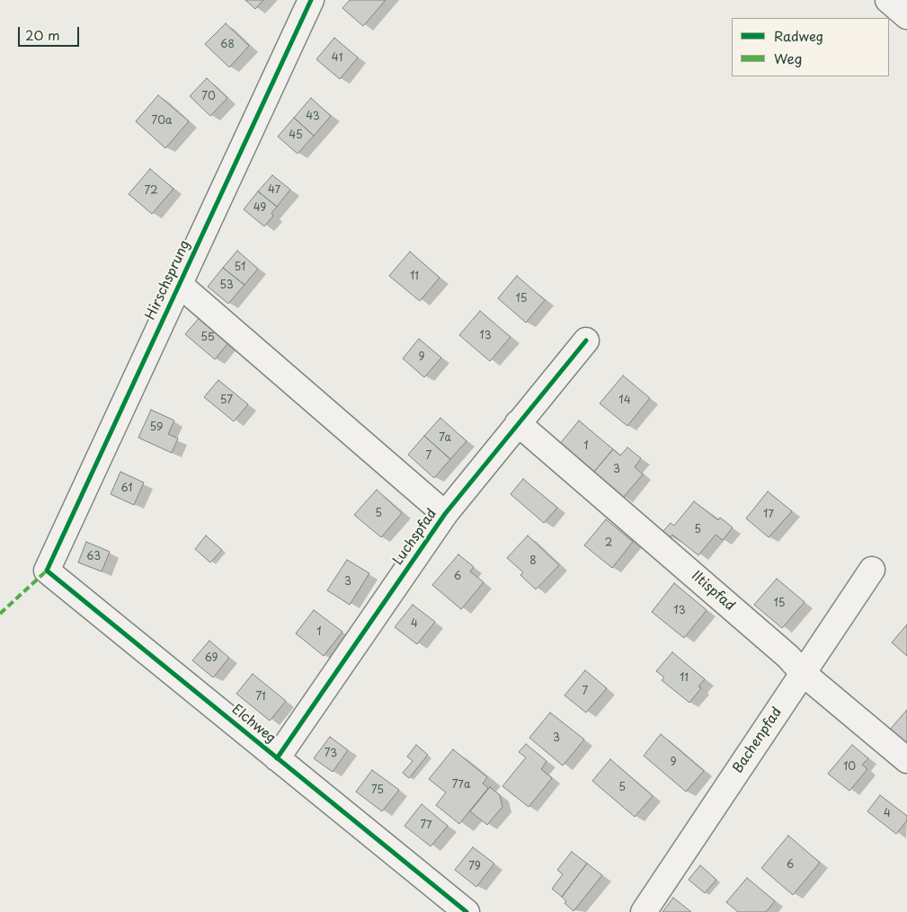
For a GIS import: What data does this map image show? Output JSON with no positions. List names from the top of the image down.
{
  "streets": {
    "street": [
      "Hirschsprung",
      "Luchspfad",
      "Iltispfad",
      "Elchweg",
      "Bachenpfad"
    ]
  },
  "crossings": [
    ["Hirschsprung", "Elchweg"],
    ["Luchspfad", "Iltispfad"],
    ["Luchspfad", "Elchweg"],
    ["Iltispfad", "Bachenpfad"]
  ],
  "house_numbers": [
    "68",
    "41",
    "70",
    "43",
    "70a",
    "45",
    "47",
    "72",
    "49",
    "51",
    "11",
    "53",
    "15",
    "13",
    "55",
    "9",
    "57",
    "14",
    "59",
    "7a",
    "1",
    "7",
    "3",
    "61",
    "5",
    "17",
    "5",
    "2",
    "63",
    "8",
    "6",
    "3",
    "15",
    "13",
    "4",
    "1",
    "69",
    "11",
    "7",
    "71",
    "3",
    "73",
    "9",
    "10",
    "77a",
    "5",
    "75",
    "4",
    "77",
    "6",
    "79"
  ],
  "legend": ["Radweg", "Weg"],
  "scale_bar": "20 m"
}
